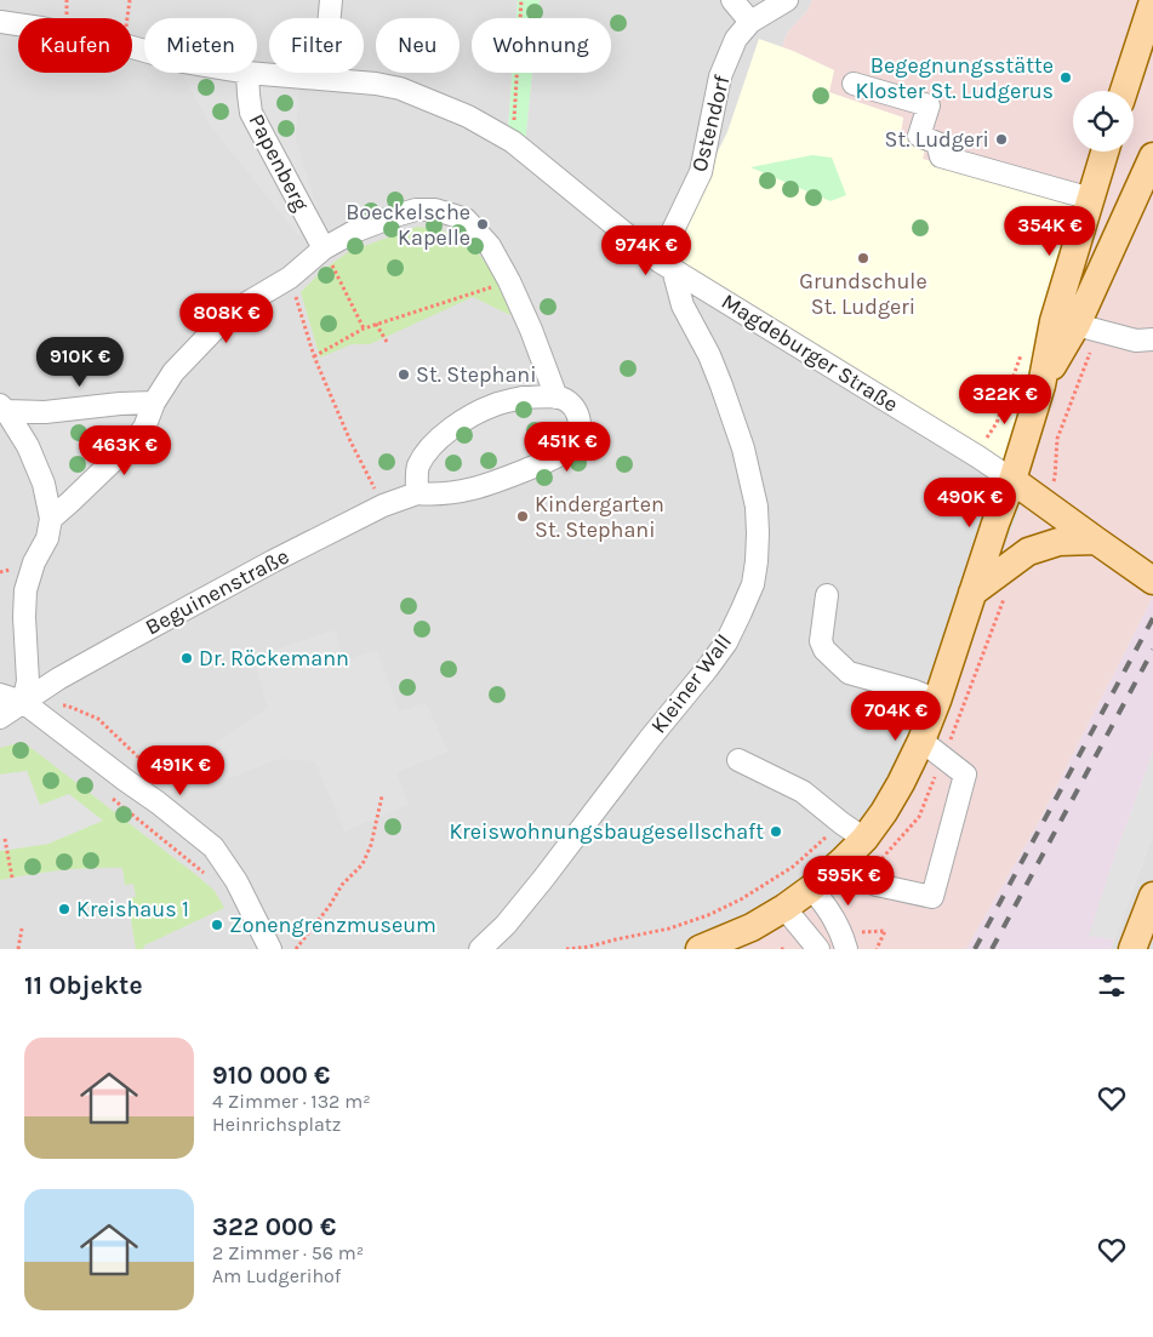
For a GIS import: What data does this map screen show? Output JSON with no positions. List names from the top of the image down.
{
  "streets": {
    "street": [
      "Ostendorf",
      "Papenberg",
      "Magdeburger Straße",
      "Beguinenstraße",
      "Kleiner Wall"
    ]
  },
  "crossings": [
    ["Ostendorf", "Magdeburger Straße"],
    ["Ostendorf", "Kleiner Wall"],
    ["Magdeburger Straße", "Kleiner Wall"]
  ],
  "places": [
    "Begegnungsstätte Kloster St. Ludgerus",
    "St. Ludgeri",
    "Boeckelsche Kapelle",
    "Grundschule St. Ludgeri",
    "St. Stephani",
    "Kindergarten St. Stephani",
    "Dr. Röckemann",
    "Kreiswohnungsbaugesellschaft",
    "Kreishaus 1",
    "Zonengrenzmuseum"
  ],
  "page": {
    "chip": [
      "Kaufen",
      "Mieten",
      "Filter",
      "Neu",
      "Wohnung"
    ],
    "price": [
      "354K €",
      "974K €",
      "808K €",
      "910K €",
      "322K €",
      "451K €",
      "463K €",
      "490K €",
      "704K €",
      "491K €",
      "595K €"
    ],
    "heading": "11 Objekte",
    "list": [
      {
        "name": "910 000 €",
        "note": "4 Zimmer · 132 m² · Heinrichsplatz"
      },
      {
        "name": "322 000 €",
        "note": "2 Zimmer · 56 m² · Am Ludgerihof"
      }
    ]
  }
}
